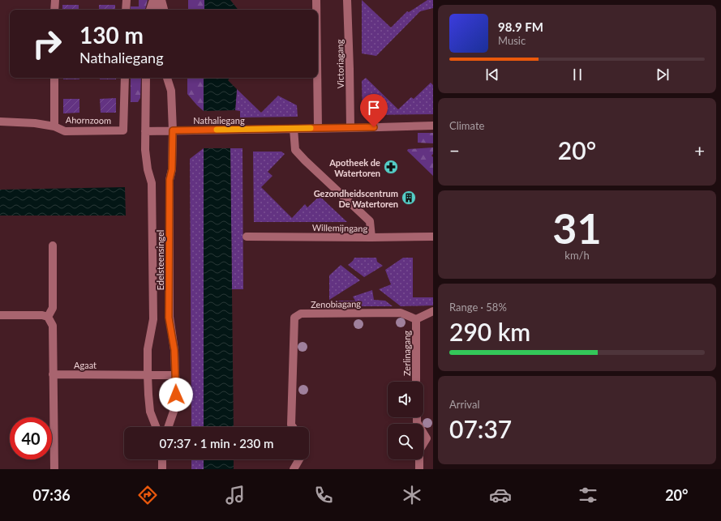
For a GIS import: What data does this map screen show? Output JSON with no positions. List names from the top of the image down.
{
  "streets": {
    "street": [
      "Victoriagang",
      "Ahornzoom",
      "Nathaliegang",
      "Willemijngang",
      "Edelsteensingel",
      "Zenobiagang",
      "Zerlinagang",
      "Agaat"
    ]
  },
  "crossings": [
    ["Victoriagang", "Nathaliegang"],
    ["Nathaliegang", "Edelsteensingel"],
    ["Edelsteensingel", "Agaat"],
    ["Zenobiagang", "Zerlinagang"]
  ],
  "places": {
    "pharmacy": ["Apotheek de Watertoren"],
    "building": ["Gezondheidscentrum De Watertoren"]
  },
  "page": {
    "turn": ["130 m", "Nathaliegang"],
    "song": ["98.9 FM", "Music"],
    "tile": [
      "Climate",
      ["31", "km/h"],
      ["Range · 58%", "290 km"],
      ["Arrival", "07:37"]
    ],
    "heat": ["−", "20°", "+"],
    "limit": "40",
    "trip": "07:37 · 1 min · 230 m",
    "tabs": ["07:36", "20°"]
  }
}
